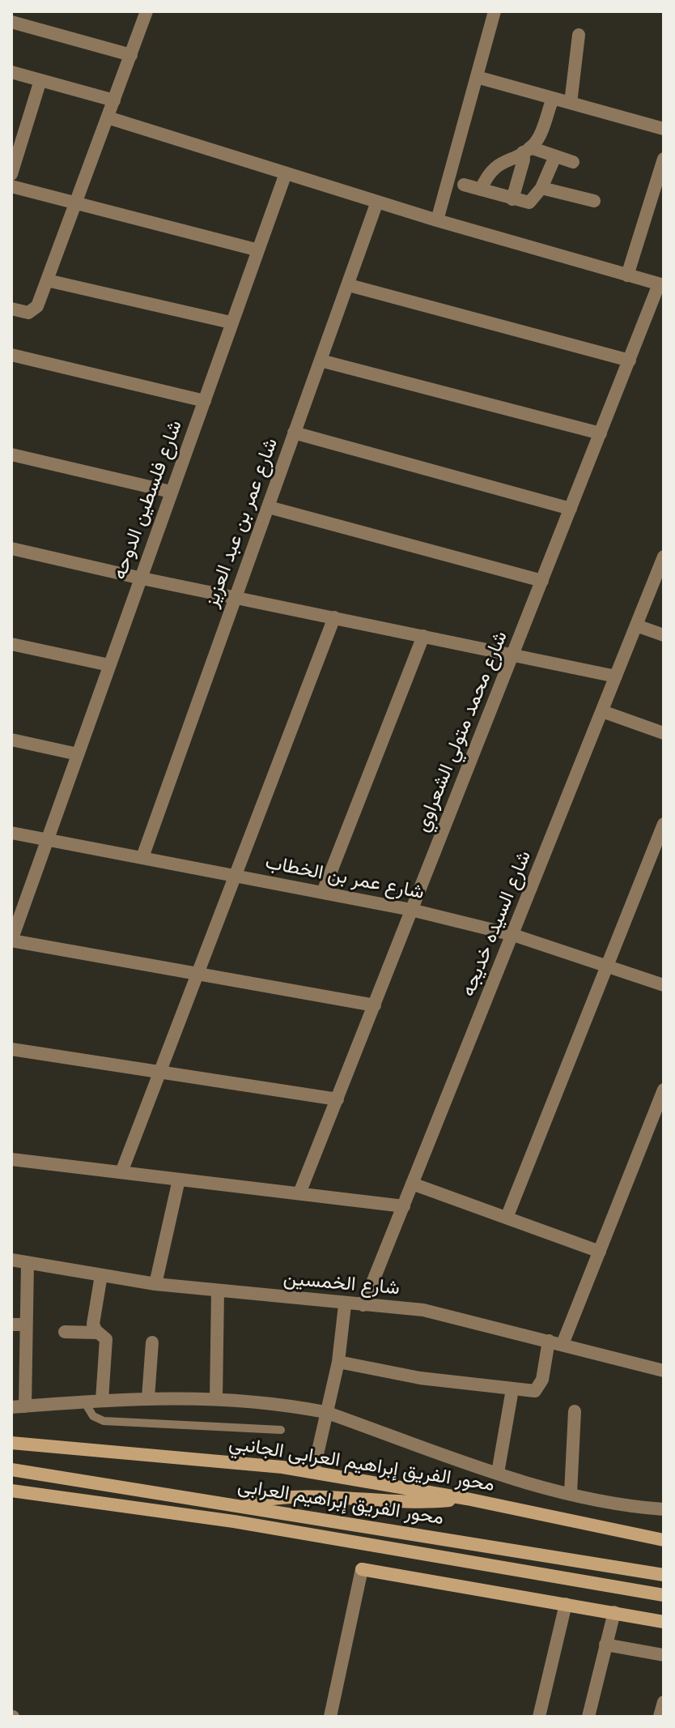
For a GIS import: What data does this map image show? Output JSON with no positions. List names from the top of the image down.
{
  "streets": {
    "main road": ["محور الفريق إبراهيم العرابى الجانبي", "محور الفريق إبراهيم العرابى"],
    "street": [
      "شارع فلسطين الدوحه",
      "شارع عمر بن عبد العزيز",
      "شارع محمد متولي الشعراوي",
      "شارع عمر بن الخطاب",
      "شارع السيده خديجه",
      "شارع الخمسين"
    ]
  },
  "crossings": [
    ["شارع فلسطين الدوحه", "شارع عمر بن الخطاب"],
    ["شارع عمر بن عبد العزيز", "شارع عمر بن الخطاب"],
    ["شارع محمد متولي الشعراوي", "شارع عمر بن الخطاب"],
    ["شارع عمر بن الخطاب", "شارع السيده خديجه"],
    ["شارع السيده خديجه", "شارع الخمسين"]
  ]
}
